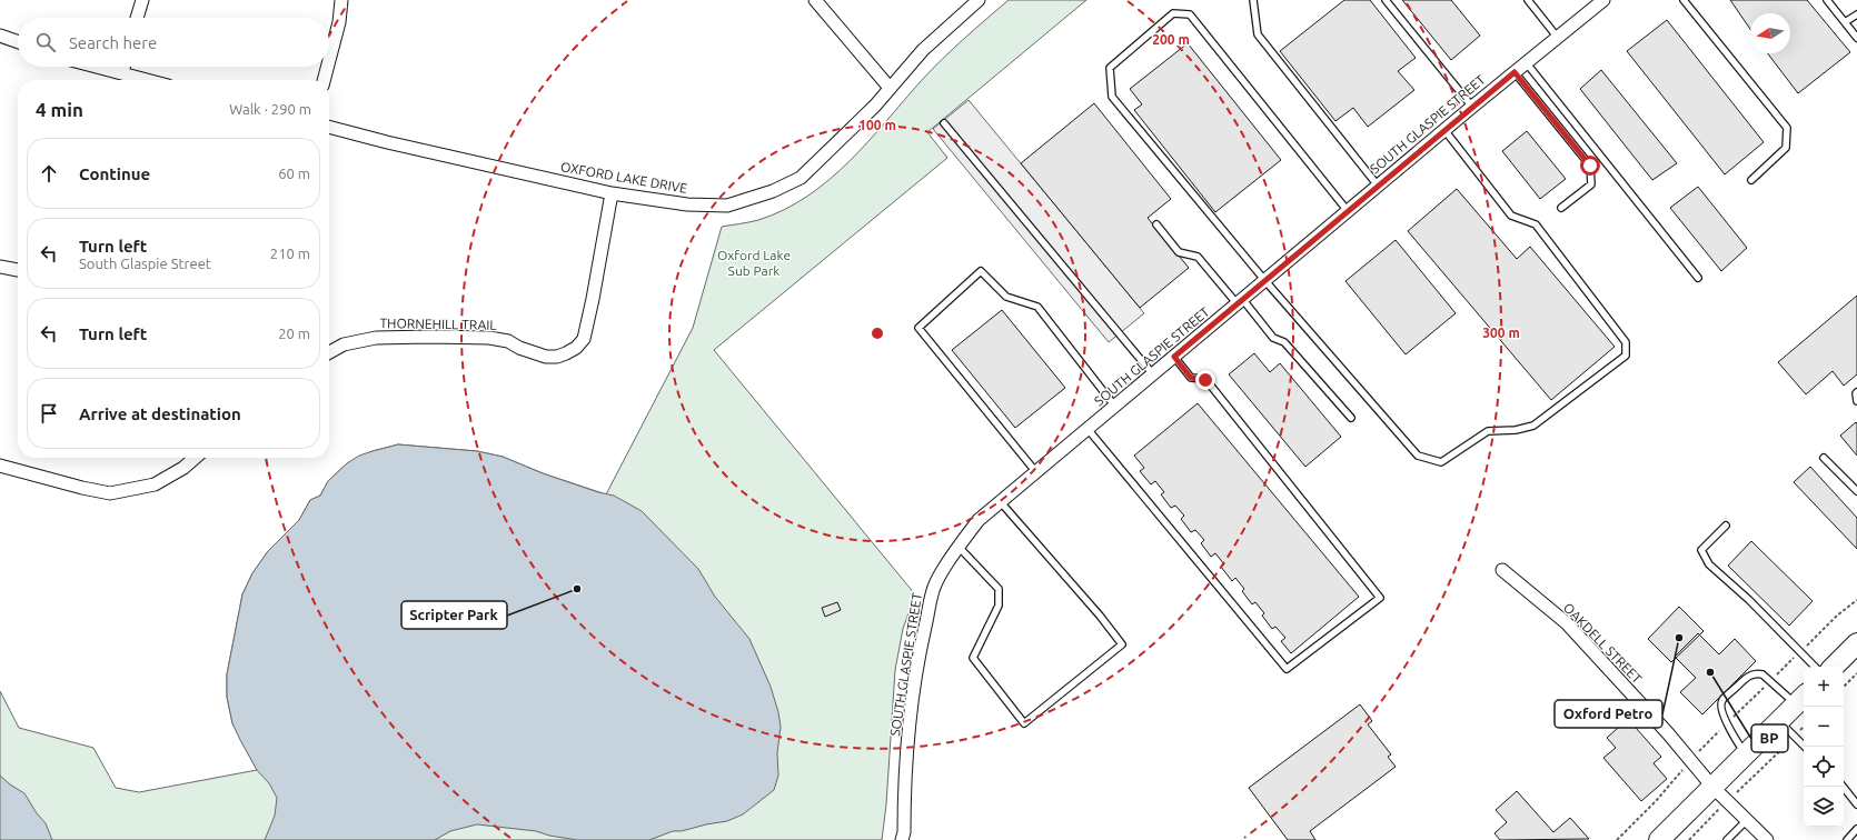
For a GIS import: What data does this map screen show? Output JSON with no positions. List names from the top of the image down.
{
  "streets": {
    "street": [
      "SOUTH GLASPIE STREET",
      "OXFORD LAKE DRIVE",
      "THORNEHILL TRAIL",
      "OAKDELL STREET"
    ]
  },
  "crossings": [
    ["OXFORD LAKE DRIVE", "THORNEHILL TRAIL"]
  ],
  "parks": ["Oxford Lake Sub Park"],
  "places": ["Scripter Park", "Oxford Petro", "BP"],
  "north": "left",
  "page": {
    "search": "Search here",
    "heading": ["4 min", "Walk · 290 m"],
    "list": [
      ["Continue", "60 m"],
      ["Turn left", "South Glaspie Street", "210 m"],
      ["Turn left", "20 m"],
      "Arrive at destination"
    ],
    "map_buttons": ["+", "−"]
  },
  "rings": ["200 m", "100 m", "300 m"]
}
